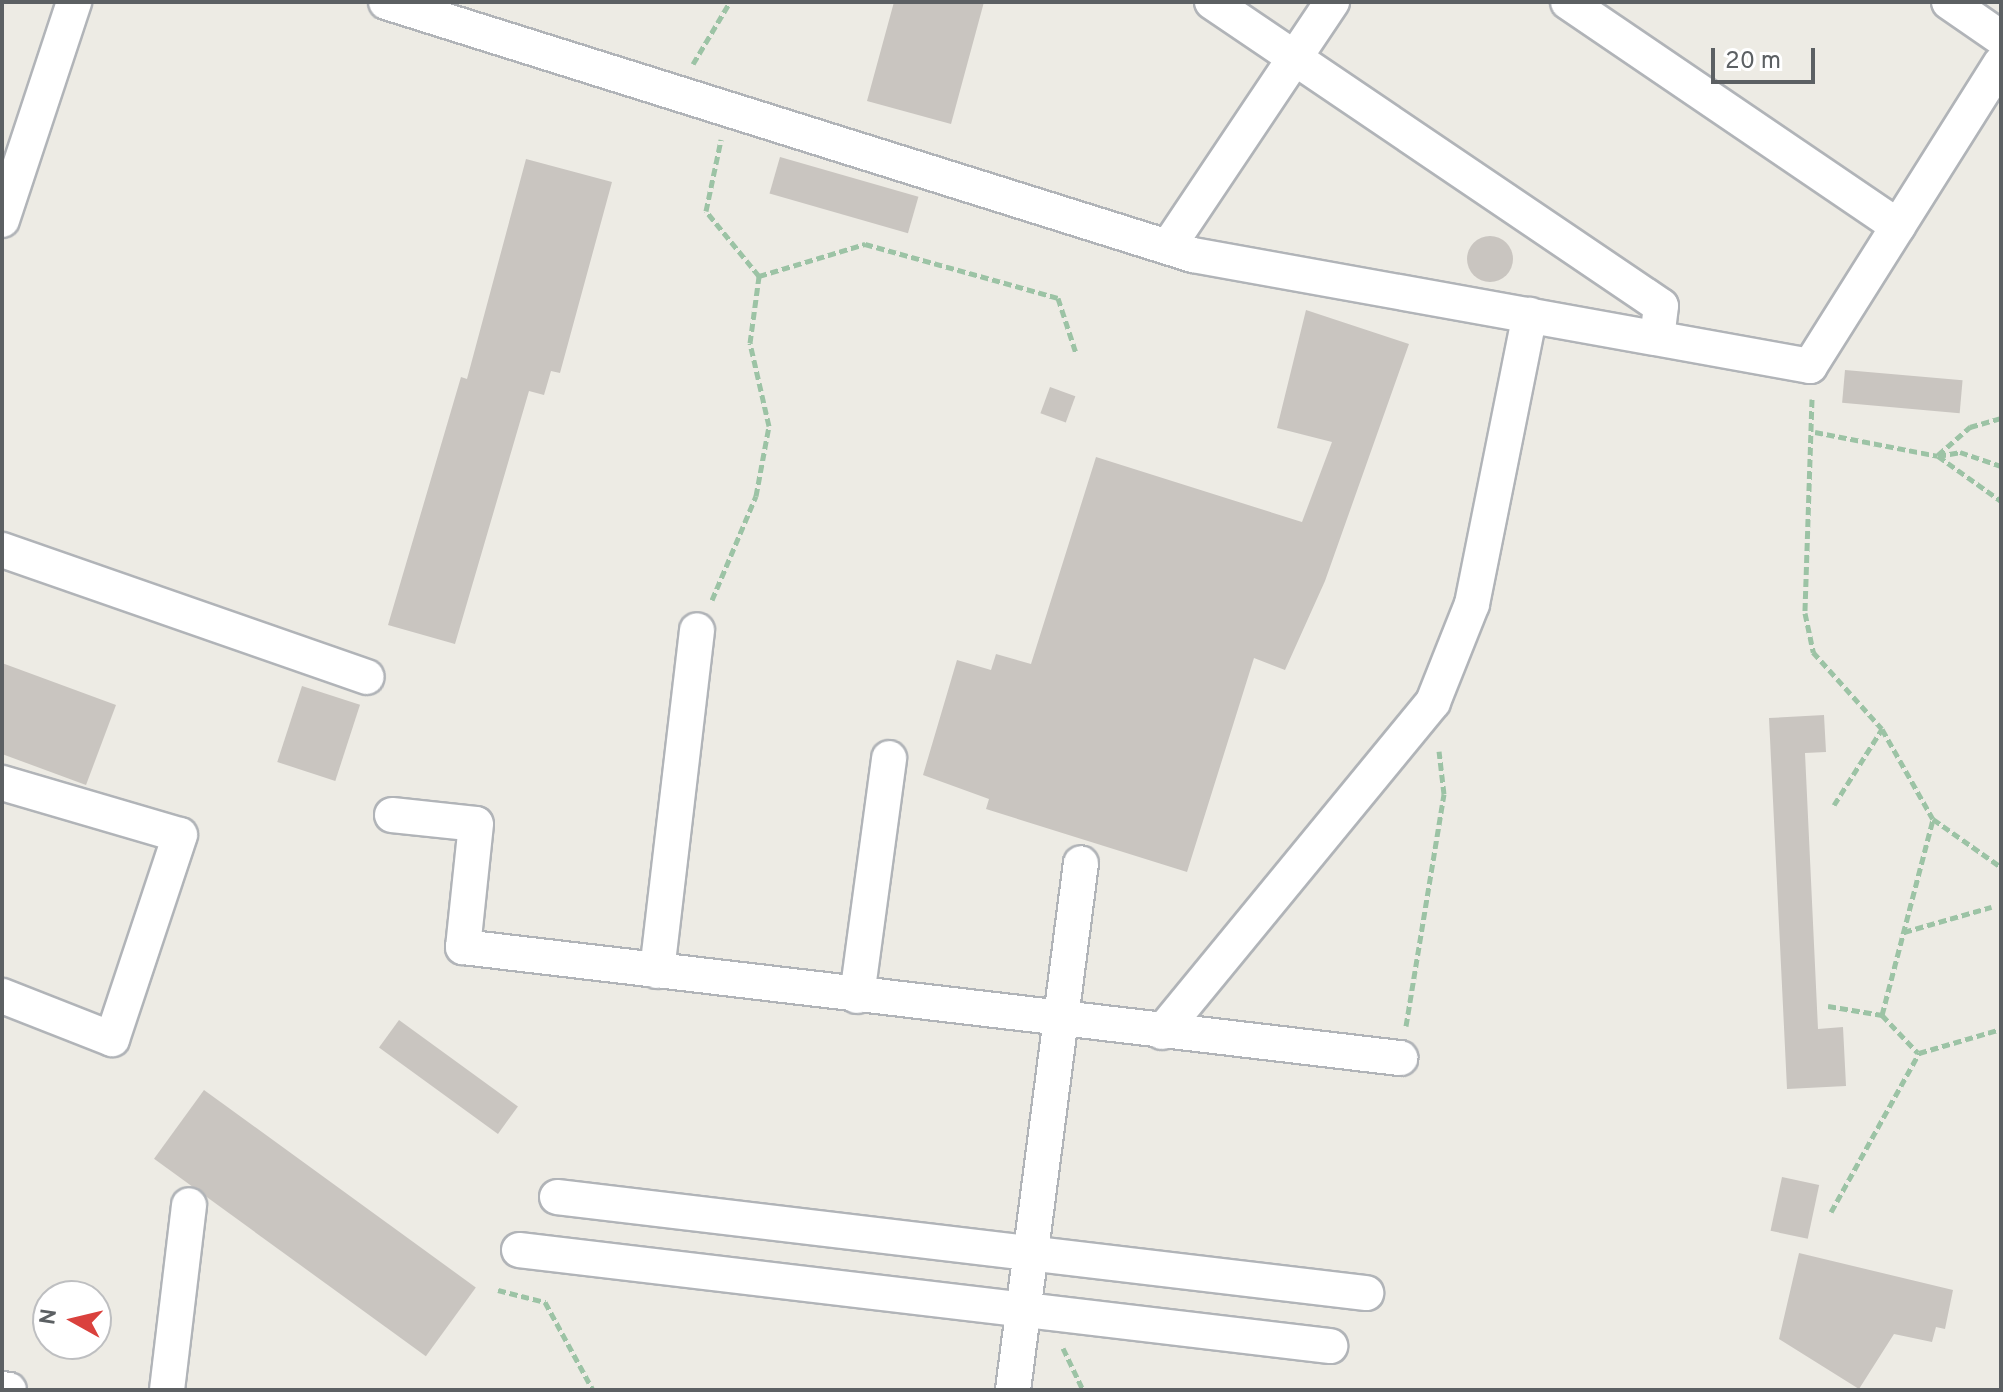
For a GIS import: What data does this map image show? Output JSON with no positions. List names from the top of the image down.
{
  "scale_bar": "20 m",
  "north": "left"
}
